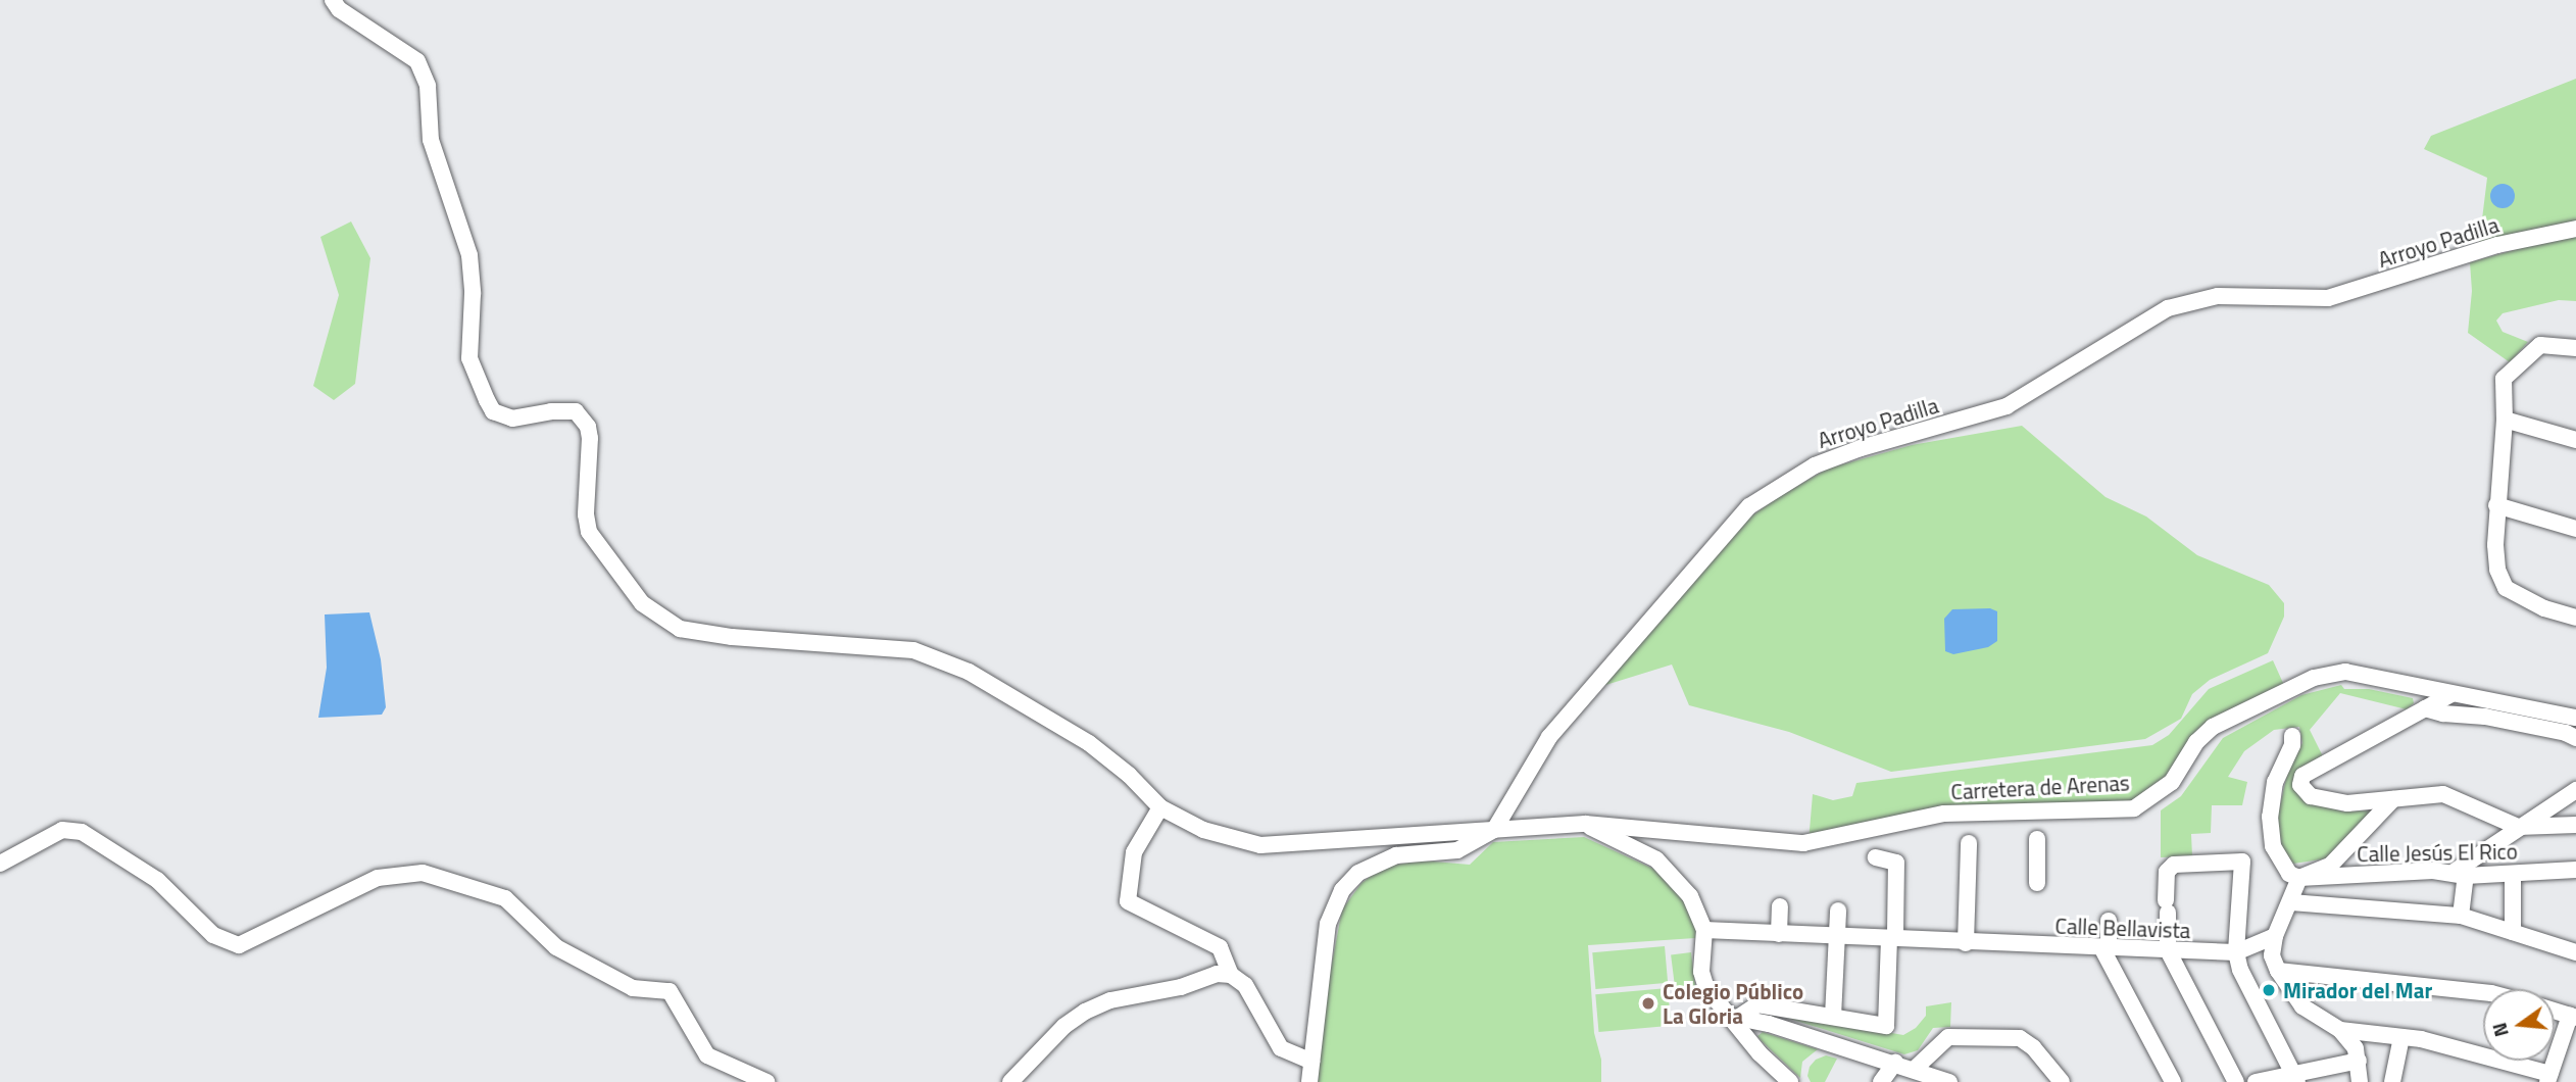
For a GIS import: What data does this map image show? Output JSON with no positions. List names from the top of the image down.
{
  "streets": {
    "street": [
      "Arroyo Padilla",
      "Carretera de Arenas",
      "Calle Jesús El Rico",
      "Calle Bellavista"
    ]
  },
  "crossings": [
    ["Arroyo Padilla", "Carretera de Arenas"]
  ],
  "places": ["Mirador del Mar", "Colegio Público La Gloria"],
  "north": "left"
}
